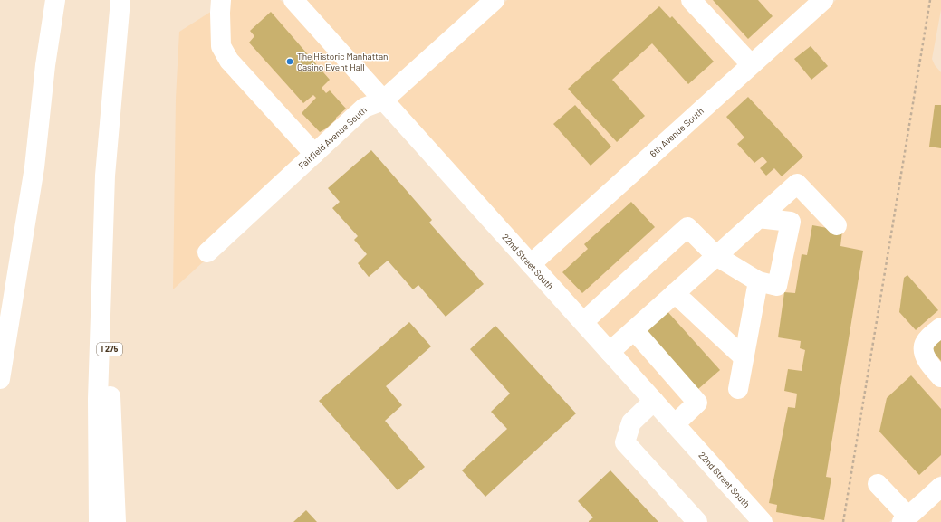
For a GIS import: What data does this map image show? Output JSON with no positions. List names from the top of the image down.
{
  "streets": {
    "main road": [
      "6th Avenue South",
      "Fairfield Avenue South",
      "22nd Street South",
      "I 275"
    ]
  },
  "crossings": [
    ["6th Avenue South", "22nd Street South"],
    ["Fairfield Avenue South", "22nd Street South"]
  ],
  "places": ["The Historic Manhattan Casino Event Hall"]
}
